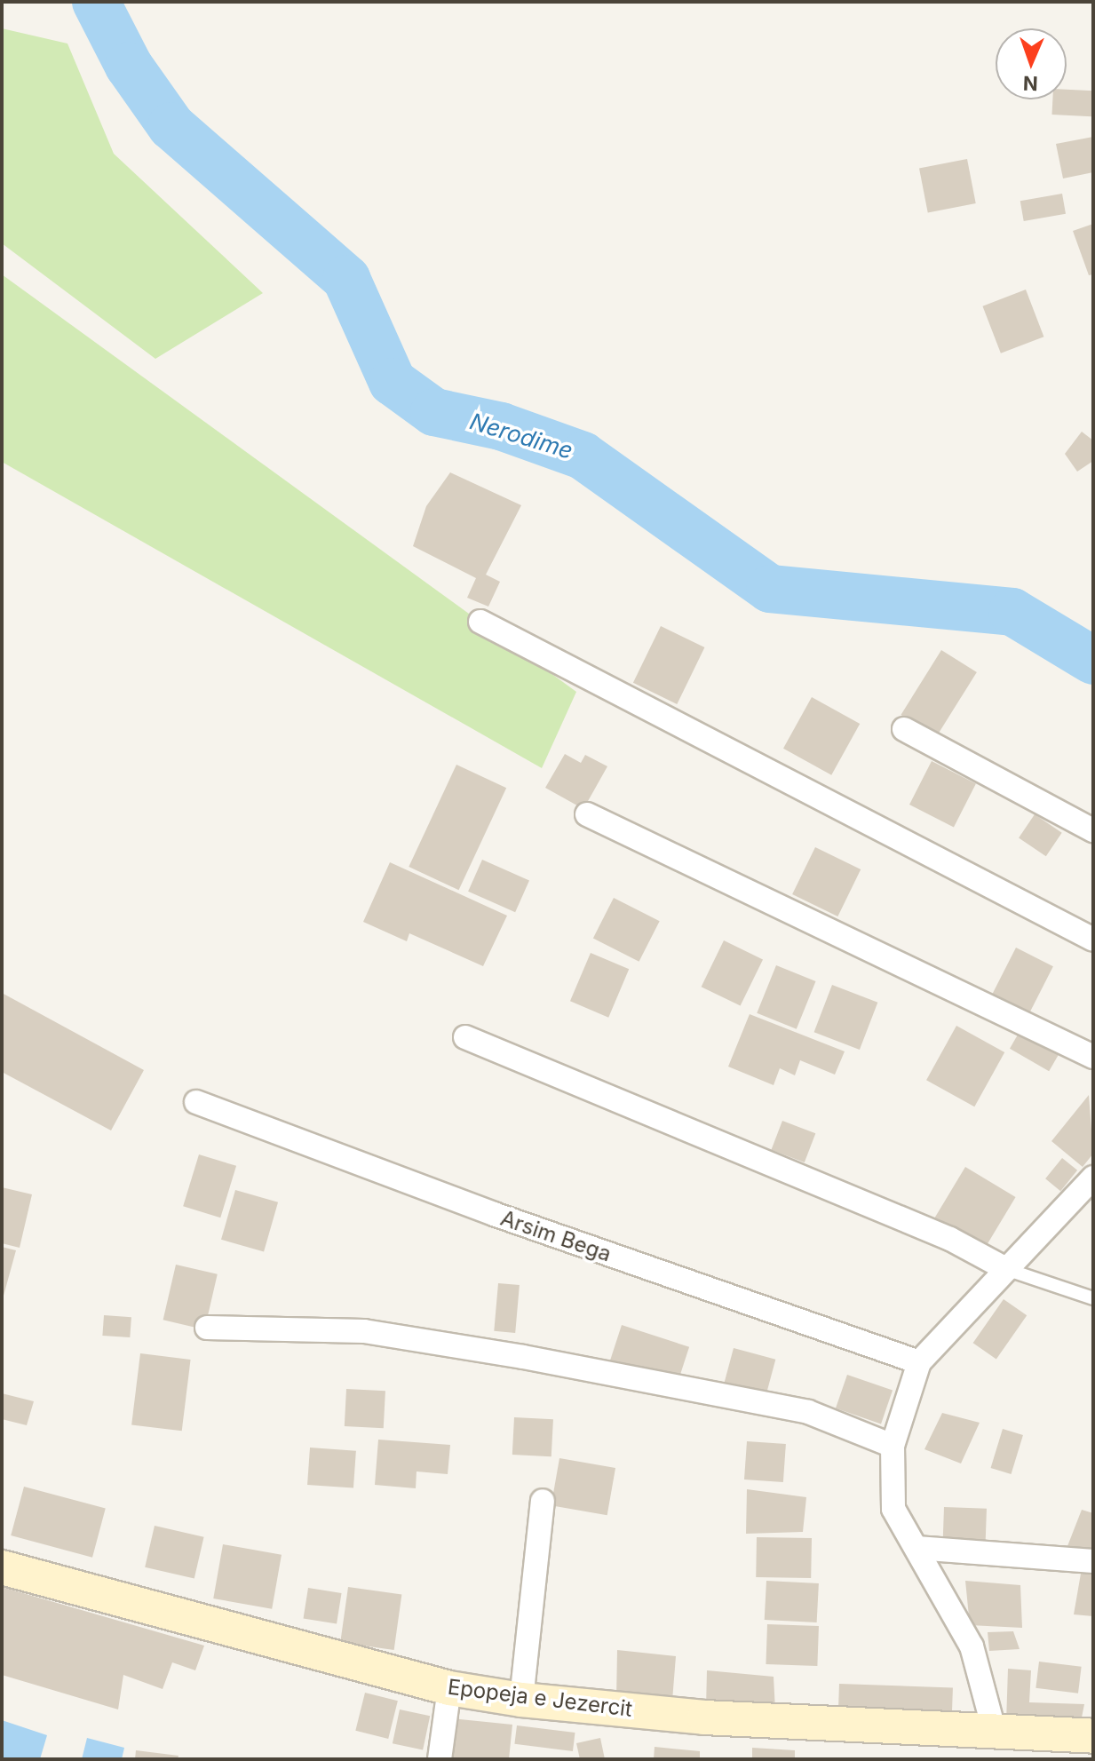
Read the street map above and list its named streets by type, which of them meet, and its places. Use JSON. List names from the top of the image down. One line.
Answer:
{"streets":{"main road":["Epopeja e Jezercit"],"street":["Arsim Bega"]},"water":["Nerodime"],"north":"bottom"}
